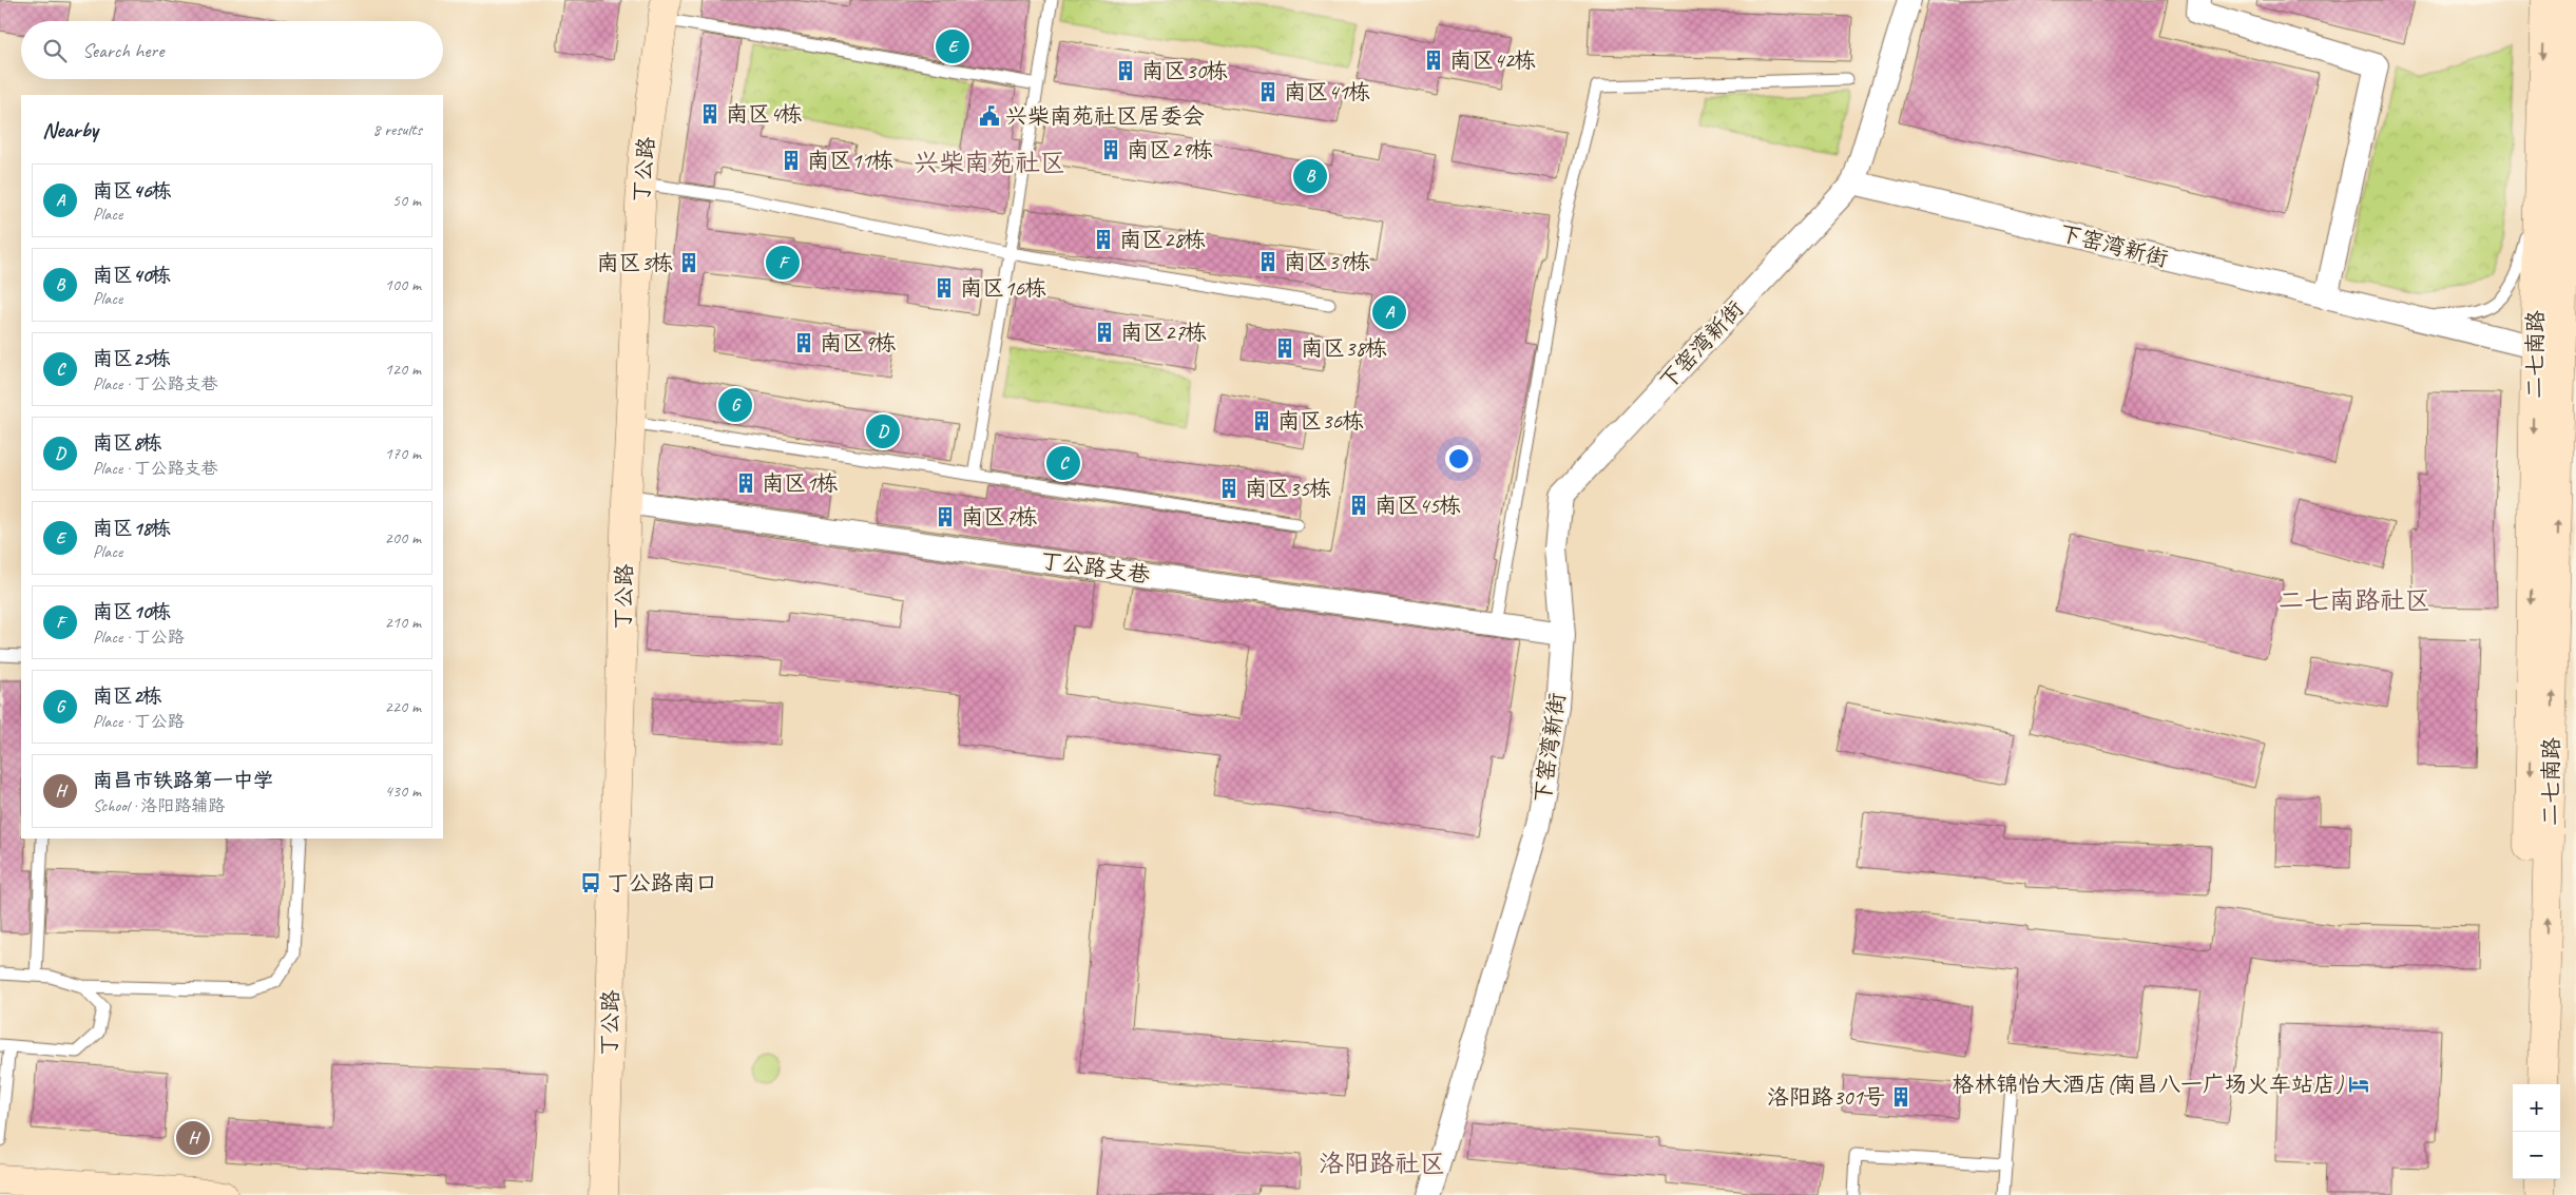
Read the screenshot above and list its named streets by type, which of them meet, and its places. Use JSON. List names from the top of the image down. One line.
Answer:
{"streets":{"main road":["丁公路","二七南路"],"street":["下窑湾新街","丁公路支巷"]},"crossings":[["丁公路","丁公路支巷"],["下窑湾新街","二七南路"],["下窑湾新街","丁公路支巷"]],"districts":["兴柴南苑社区","二七南路社区","洛阳路社区"],"places":{"building":["南区42栋","南区30栋","南区41栋","南区4栋","南区29栋","南区11栋","南区28栋","南区39栋","南区3栋","南区16栋","南区27栋","南区9栋","南区38栋","南区36栋","南区1栋","南区35栋","南区45栋","南区7栋","洛阳路301号"],"public building":["兴柴南苑社区居委会"],"bus stop":["丁公路南口"],"hotel":["格林锦怡大酒店(南昌八一广场火车站店)"]},"page":{"search":"Search here","pins":["E","B","F","A","G","D","C","H"],"heading":["Nearby","8 results"],"list":[{"mark":"A","name":"南区46栋","note":"Place","value":"50 m"},{"mark":"B","name":"南区40栋","note":"Place","value":"100 m"},{"mark":"C","name":"南区25栋","note":"Place · 丁公路支巷","value":"120 m"},{"mark":"D","name":"南区8栋","note":"Place · 丁公路支巷","value":"170 m"},{"mark":"E","name":"南区18栋","note":"Place","value":"200 m"},{"mark":"F","name":"南区10栋","note":"Place · 丁公路","value":"210 m"},{"mark":"G","name":"南区2栋","note":"Place · 丁公路","value":"220 m"},{"mark":"H","name":"南昌市铁路第一中学","note":"School · 洛阳路辅路","value":"430 m"}],"map_buttons":["+","−"]}}
